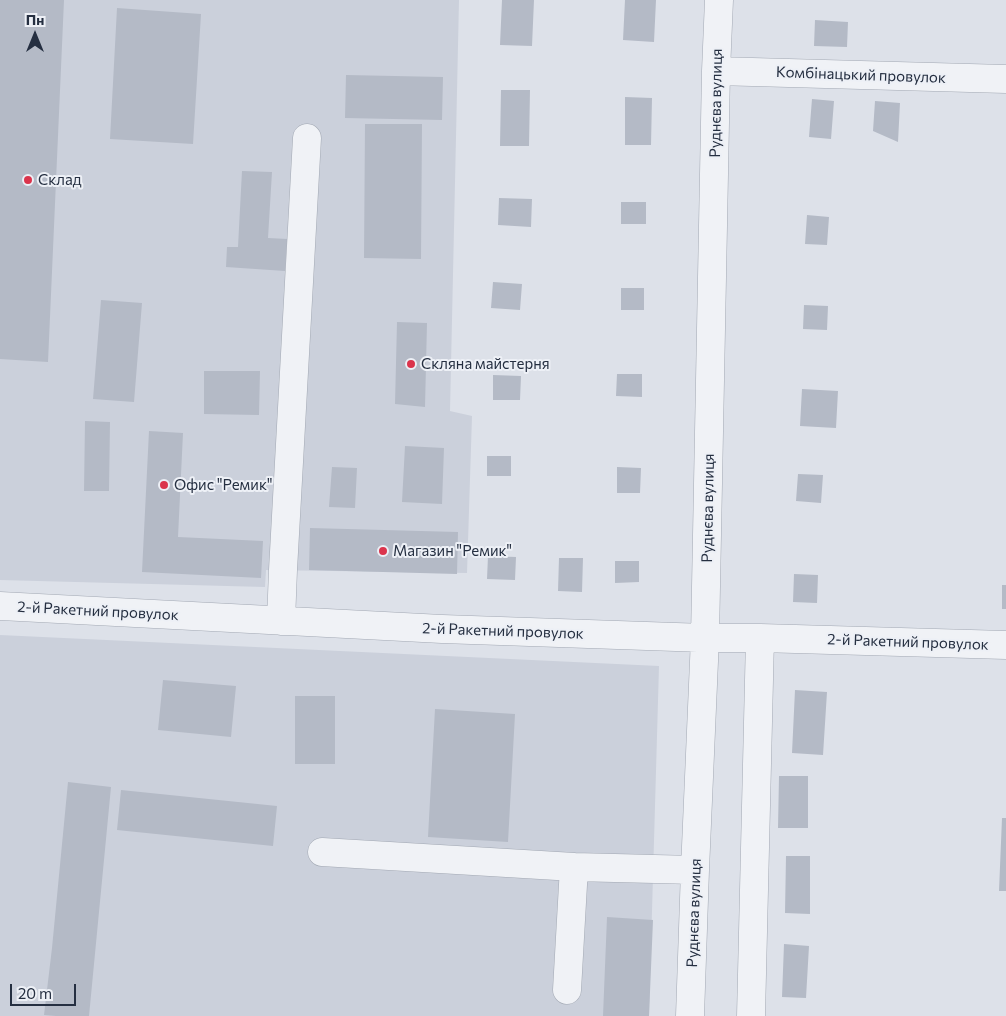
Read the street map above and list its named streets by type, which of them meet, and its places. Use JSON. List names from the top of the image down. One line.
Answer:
{"streets":{"street":["Комбінацький провулок","Руднєва вулиця","2-й Ракетний провулок"]},"crossings":[["Комбінацький провулок","Руднєва вулиця"],["Руднєва вулиця","2-й Ракетний провулок"]],"places":["Склад","Скляна майстерня","Офис \"Ремик\"","Магазин \"Ремик\""],"scale_bar":"20 m","north":"top"}
